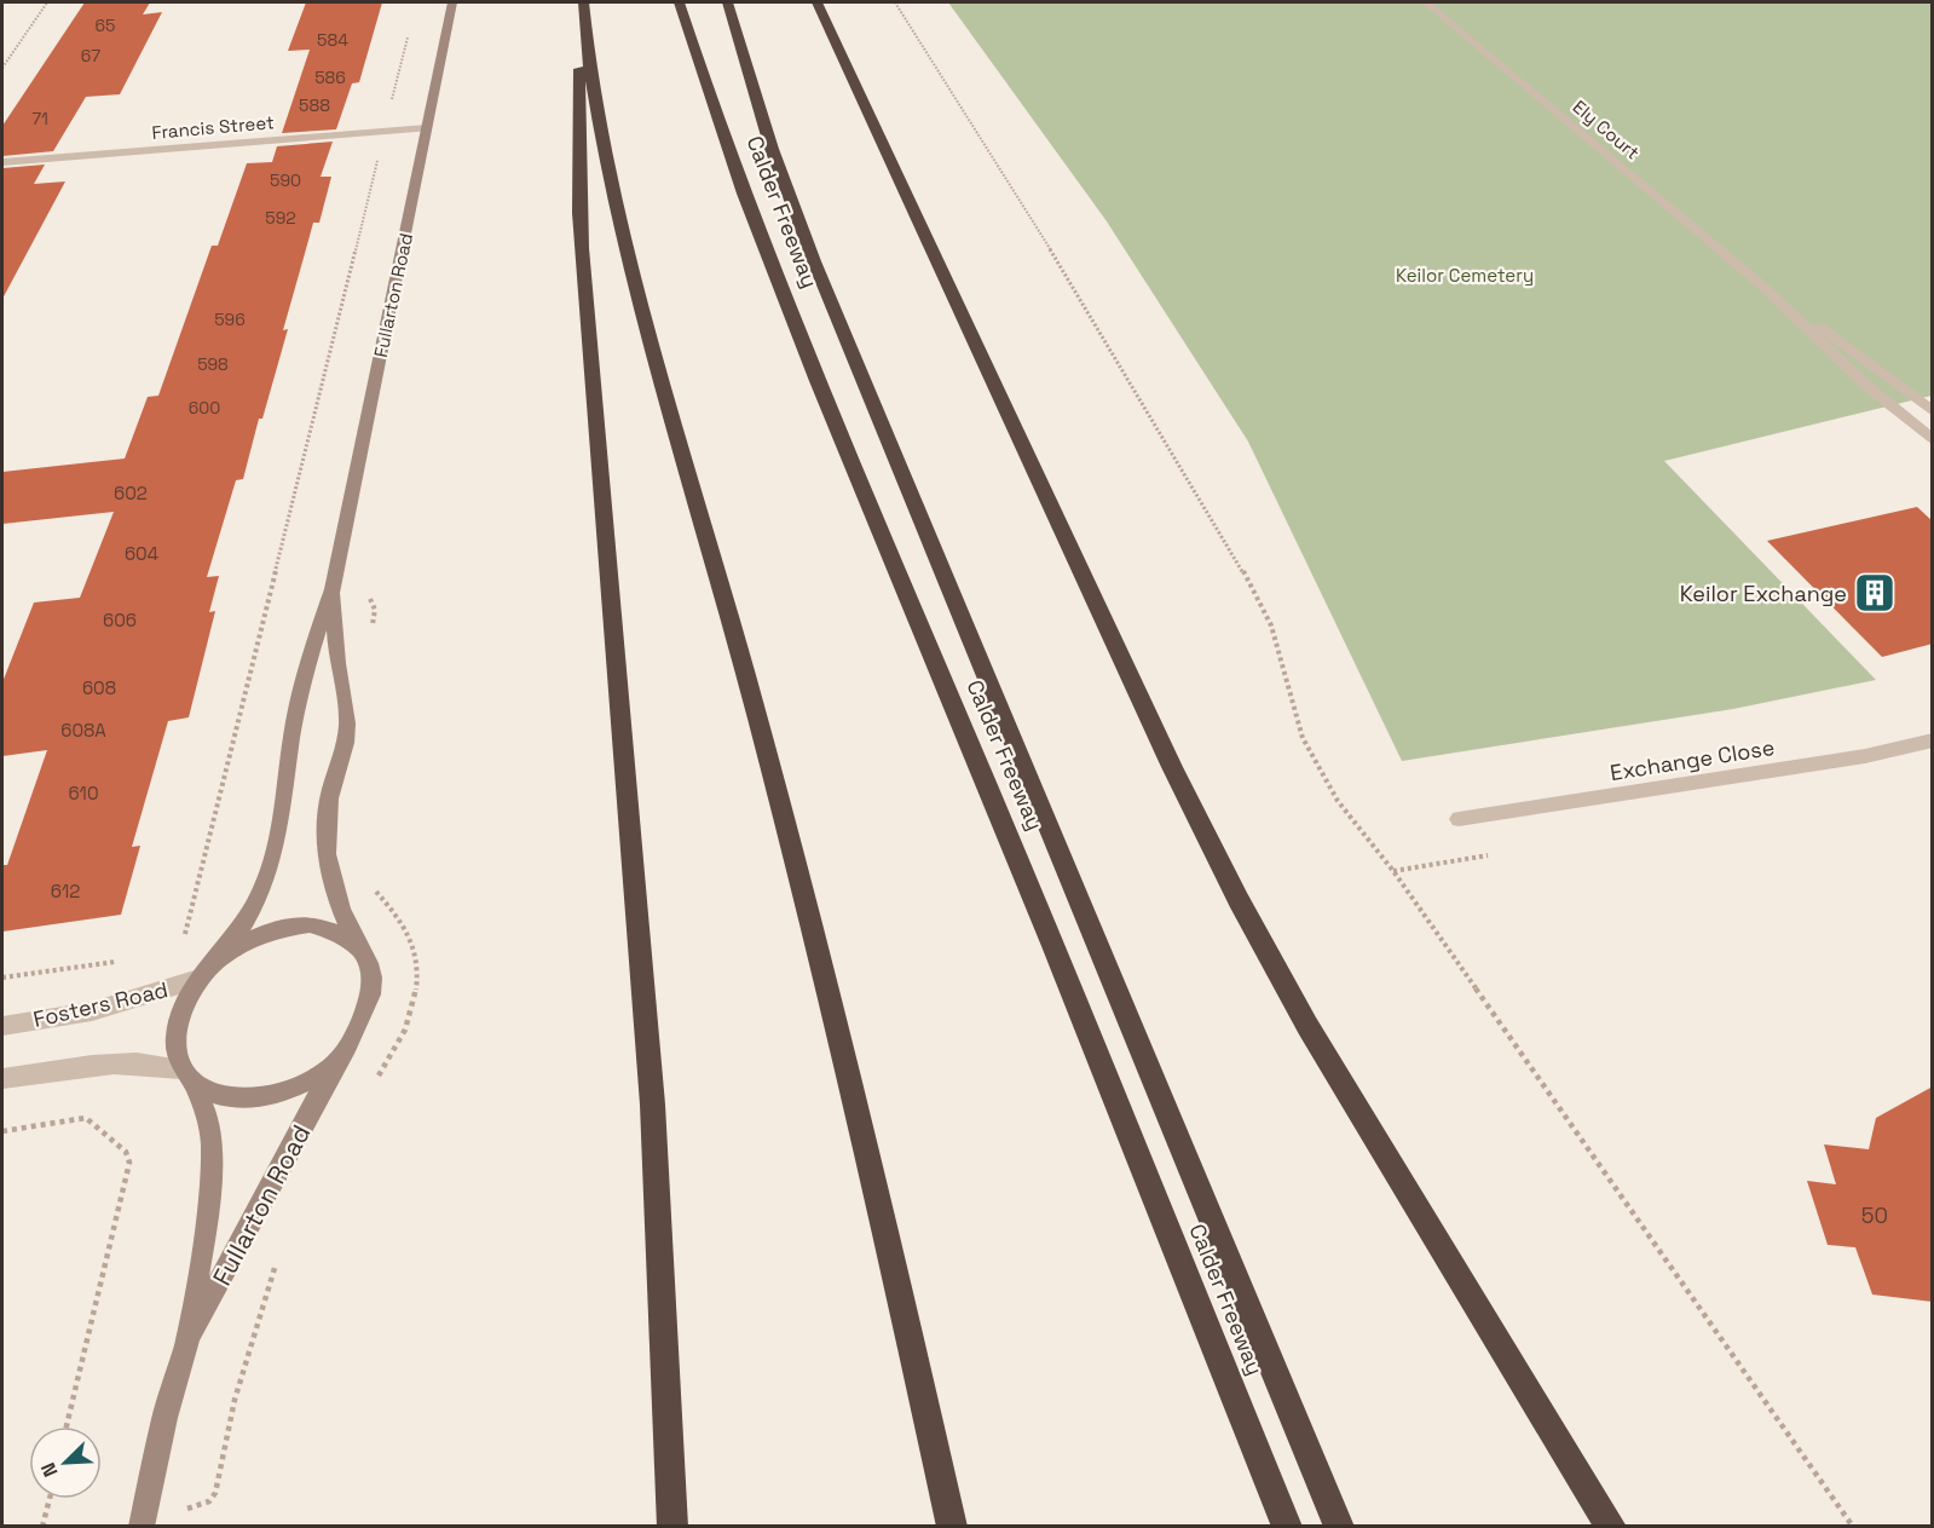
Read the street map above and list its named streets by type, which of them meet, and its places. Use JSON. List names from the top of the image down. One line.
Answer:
{"streets":{"highway":["Calder Freeway"],"main road":["Fullarton Road"],"street":["Francis Street","Ely Court","Exchange Close","Fosters Road"]},"crossings":[["Francis Street","Fullarton Road"],["Fullarton Road","Fosters Road"]],"parks":["Keilor Cemetery"],"places":{"building":["Keilor Exchange"]},"house_numbers":["65","584","67","586","588","71","590","592","596","598","600","602","604","606","608","608A","610","612","50"],"north":"bottom left"}
